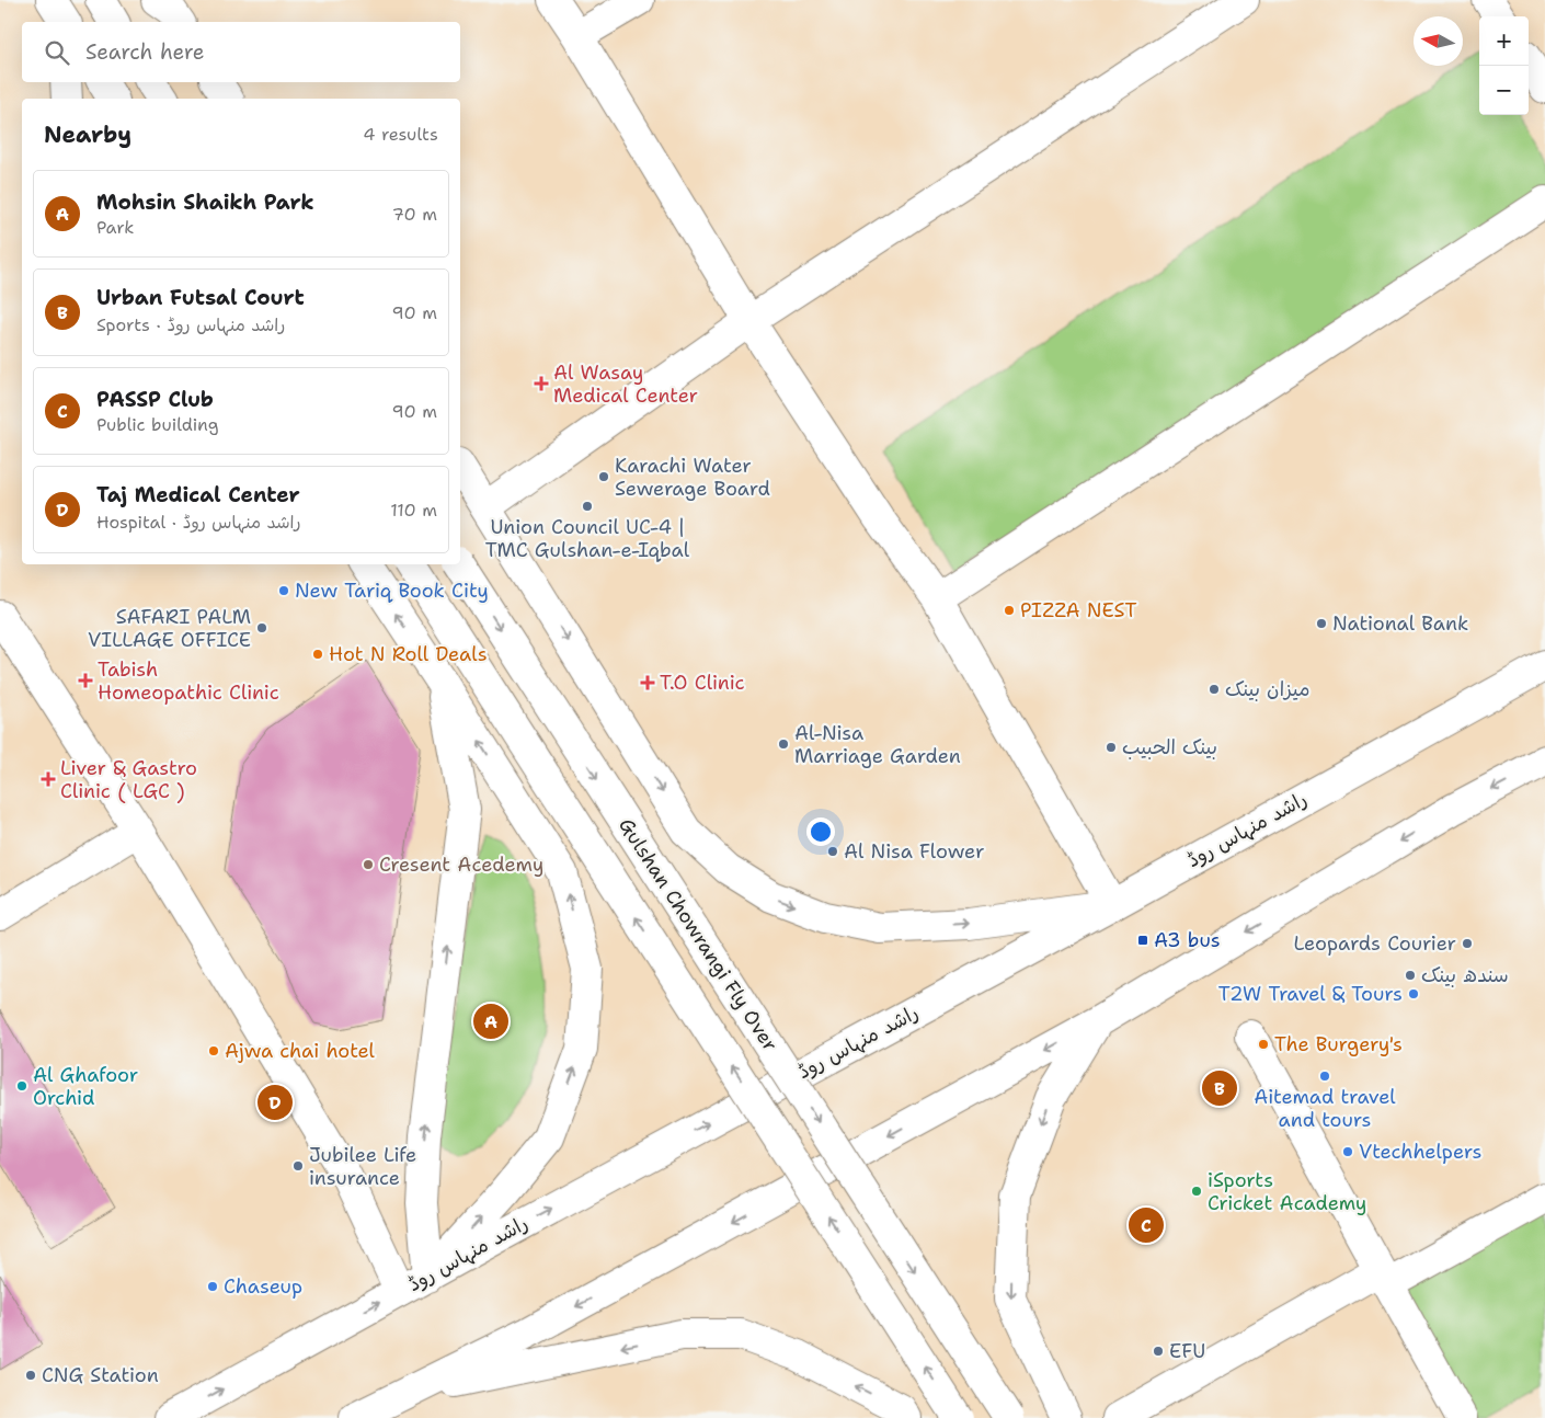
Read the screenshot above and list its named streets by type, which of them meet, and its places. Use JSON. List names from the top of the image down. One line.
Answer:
{"streets":{"main road":["راشد منہاس روڈ","Gulshan Chowrangi Fly Over"]},"places":{"health":["Al Wasay Medical Center","Tabish Homeopathic Clinic","T.O Clinic","Liver & Gastro Clinic ( LGC )"],"other":["Karachi Water Sewerage Board","Union Council UC-4 | TMC Gulshan-e-Iqbal","New Tariq Book City","PIZZA NEST","National Bank","SAFARI PALM VILLAGE OFFICE","Hot N Roll Deals","میزان بینک","Al-Nisa Marriage Garden","بينک الحبيب","Al Nisa Flower","Cresent Acedemy","Leopards Courier","سندھ بینک","T2W Travel & Tours","The Burgery's","Ajwa chai hotel","Aitemad travel and tours","Al Ghafoor Orchid","Vtechhelpers","Jubilee Life insurance","iSports Cricket Academy","Chaseup","EFU","CNG Station"],"transit":["A3 bus"]},"north":"left","page":{"map_buttons":["+","−"],"search":"Search here","heading":["Nearby","4 results"],"list":[{"mark":"A","name":"Mohsin Shaikh Park","note":"Park","value":"70 m"},{"mark":"B","name":"Urban Futsal Court","note":"Sports · راشد منہاس روڈ","value":"90 m"},{"mark":"C","name":"PASSP Club","note":"Public building","value":"90 m"},{"mark":"D","name":"Taj Medical Center","note":"Hospital · راشد منہاس روڈ","value":"110 m"}],"pins":["A","B","D","C"]}}
